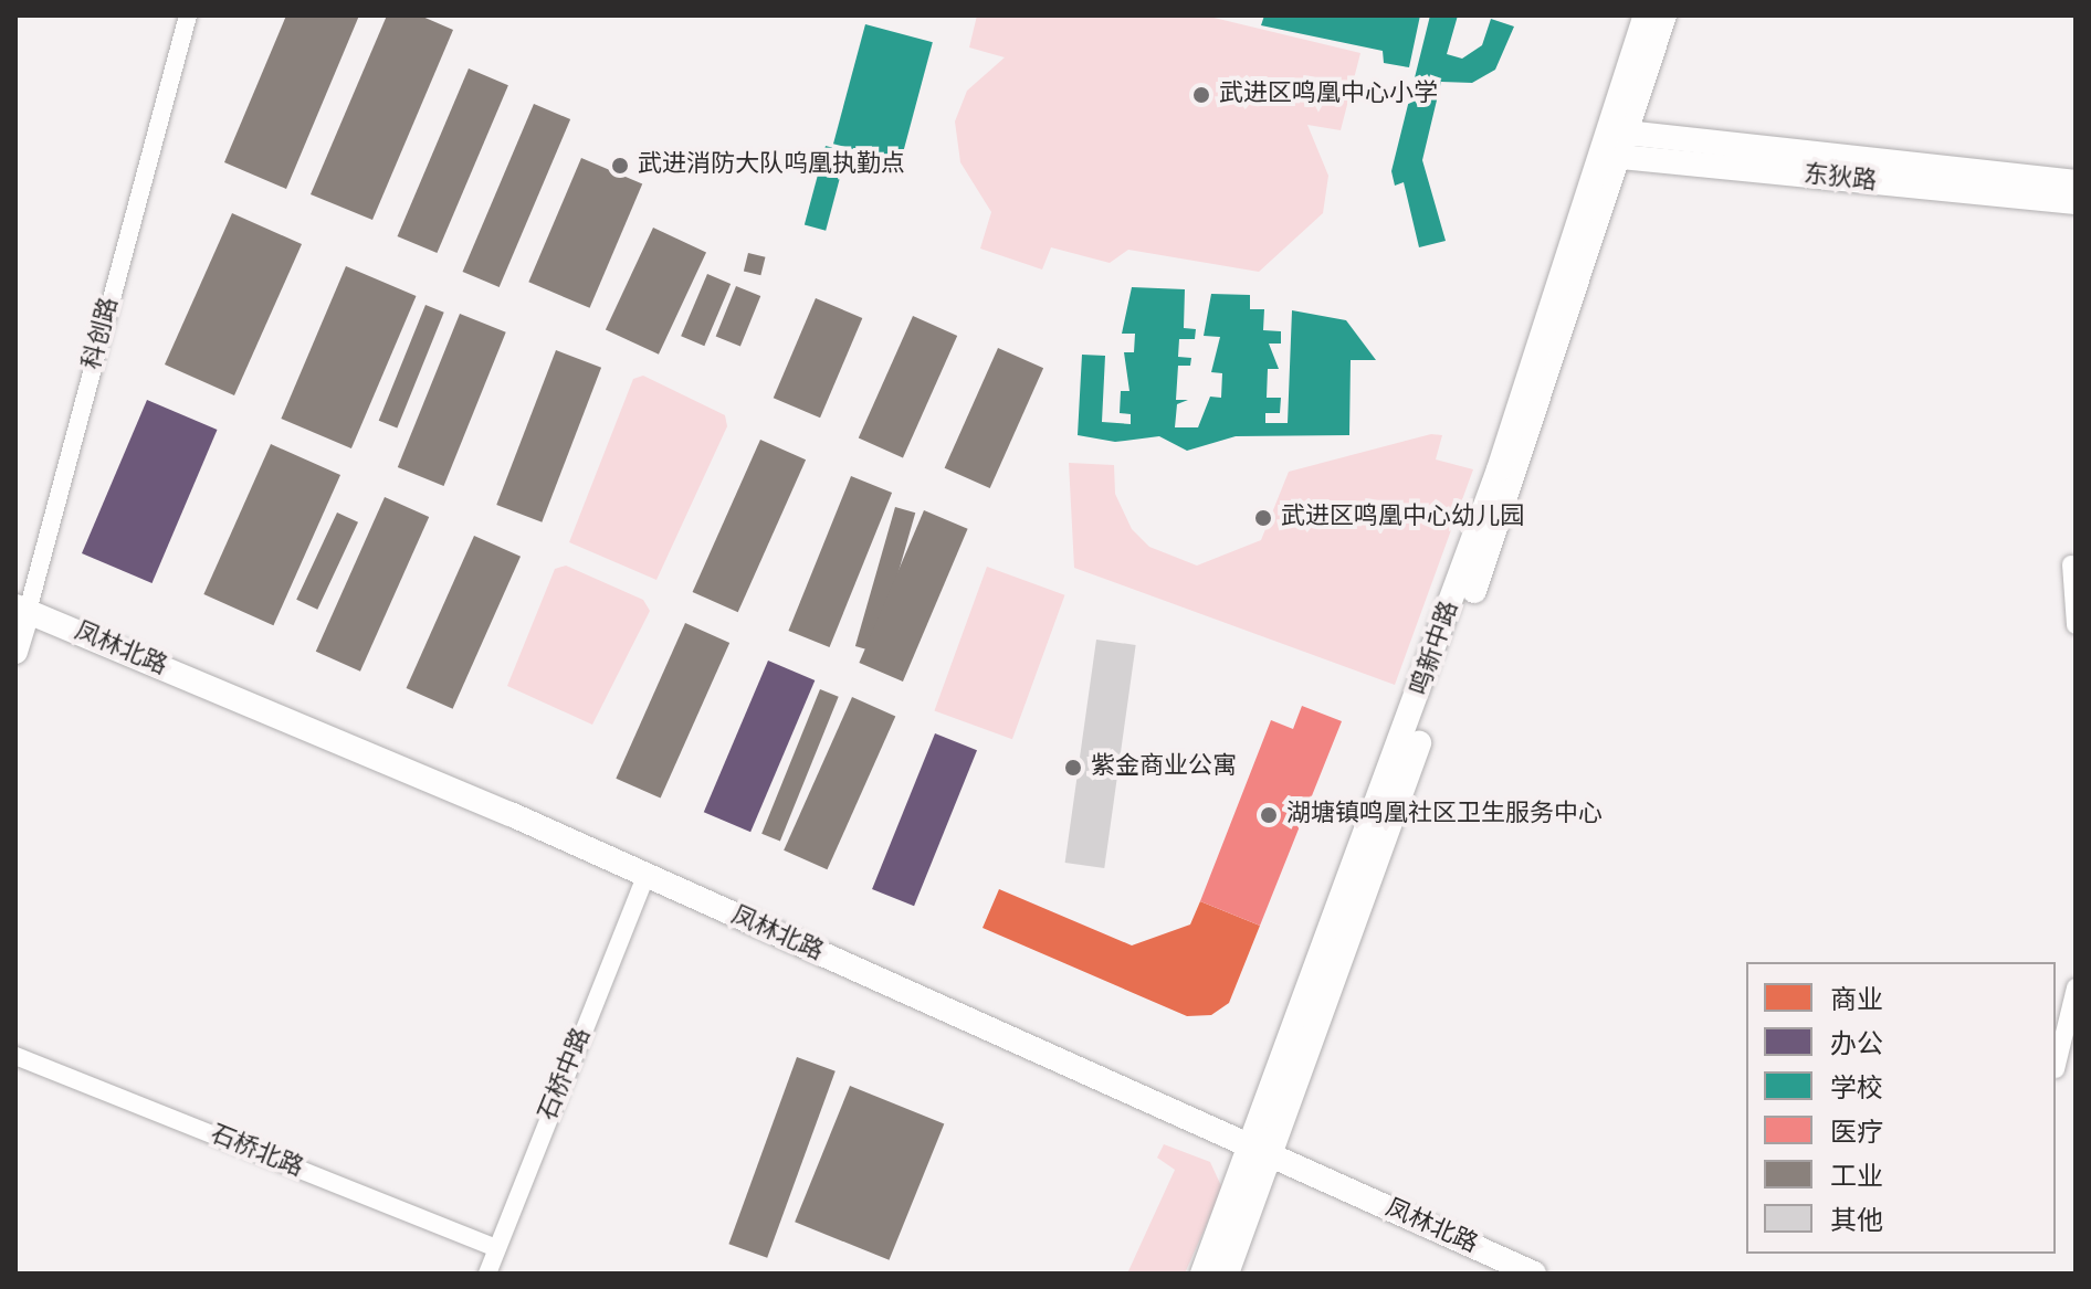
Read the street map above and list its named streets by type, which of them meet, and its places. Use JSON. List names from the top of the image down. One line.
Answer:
{"streets":{"street":["东狄路","科创路","鸣新中路","凤林北路","石桥中路","石桥北路"]},"crossings":[["东狄路","鸣新中路"],["科创路","凤林北路"],["鸣新中路","凤林北路"],["凤林北路","石桥中路"],["石桥中路","石桥北路"]],"places":["武进区鸣凰中心小学","武进消防大队呜凰执勤点","武进区鸣凰中心幼儿园","紫金商业公寓","湖塘镇鸣凰社区卫生服务中心"],"legend":["商业","办公","学校","医疗","工业","其他"]}
